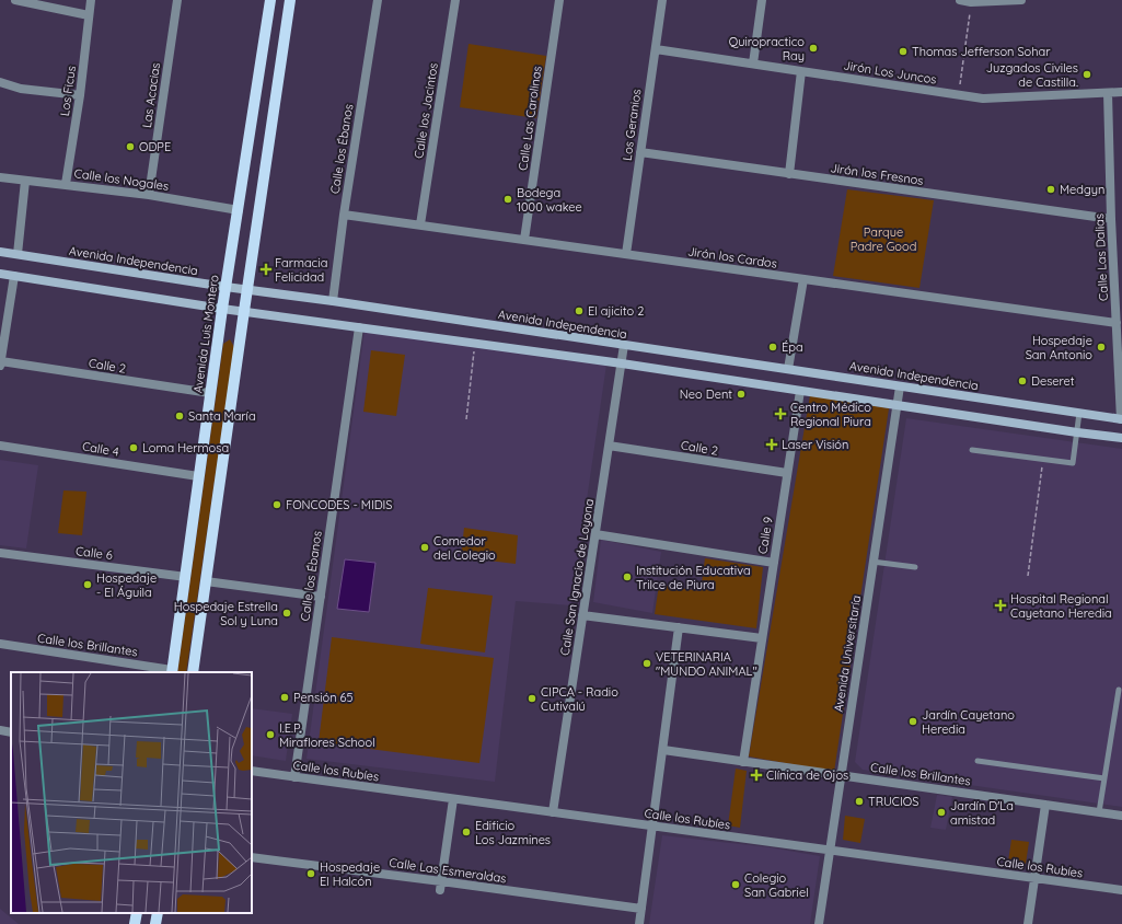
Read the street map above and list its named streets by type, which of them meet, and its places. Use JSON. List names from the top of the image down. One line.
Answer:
{"streets":{"main road":["Avenida Independencia","Avenida Luis Montero"],"street":["Jirón Los Juncos","Los Ficus","Las Acacias","Calle los Jacintos","Calle Las Carolinas","Los Geranios","Calle los Ébanos","Jirón los Fresnos","Calle los Nogales","Jirón los Cardos","Calle Las Dalias","Calle 2","Calle 4","Calle 9","Calle 6","Calle San Ignacio de Loyona","Calle los Brillantes","Avenida Universitaría","Calle los Rubíes","Calle Las Esmeraldas"]},"crossings":[["Jirón Los Juncos","Los Geranios"],["Jirón Los Juncos","Calle Las Dalias"],["Los Ficus","Calle los Nogales"],["Las Acacias","Calle los Nogales"],["Calle los Jacintos","Jirón los Cardos"],["Calle Las Carolinas","Jirón los Cardos"],["Los Geranios","Jirón los Fresnos"],["Los Geranios","Jirón los Cardos"],["Calle los Ébanos","Jirón los Cardos"],["Calle los Ébanos","Avenida Independencia"],["Calle los Ébanos","Calle los Rubíes"],["Jirón los Fresnos","Calle Las Dalias"],["Calle los Nogales","Avenida Luis Montero"],["Jirón los Cardos","Calle Las Dalias"],["Calle Las Dalias","Avenida Independencia"],["Avenida Independencia","Avenida Luis Montero"],["Avenida Independencia","Calle San Ignacio de Loyona"],["Avenida Independencia","Avenida Universitaría"],["Avenida Luis Montero","Calle 2"],["Avenida Luis Montero","Calle 4"],["Avenida Luis Montero","Calle 6"],["Avenida Luis Montero","Calle los Brillantes"],["Calle 2","Calle 9"],["Calle 2","Calle San Ignacio de Loyona"],["Calle 9","Calle los Brillantes"],["Calle San Ignacio de Loyona","Calle los Rubíes"],["Calle los Brillantes","Avenida Universitaría"],["Avenida Universitaría","Calle los Rubíes"]],"parks":["Parque Padre Good"],"places":{"other":["Quiropractico Ray","Thomas Jefferson Sohar","Juzgados Civiles de Castilla.","ODPE","Medgyn","Bodega 1000 wakee","El ajicito 2","Épa","Hospedaje San Antonio","Deseret","Neo Dent","Santa María","Loma Hermosa","FONCODES - MIDIS","Comedor del Colegio","Institución Educativa Trilce de Piura","Hospedaje - El Águila","Hospedaje Estrella Sol y Luna","VETERINARIA \"MUNDO ANIMAL\"","Pensión 65","CIPCA - Radio Cutivalú","Jardín Cayetano Heredia","I.E.P. Miraflores School","TRUCIOS","Jardín D'La amistad","Edificio Los Jazmines","Hospedaje El Halcón","Colegio San Gabriel"],"health":["Farmacia Felicidad","Centro Médico Regional Piura","Laser Visión","Hospital Regional Cayetano Heredia","Clínica de Ojos"]}}
